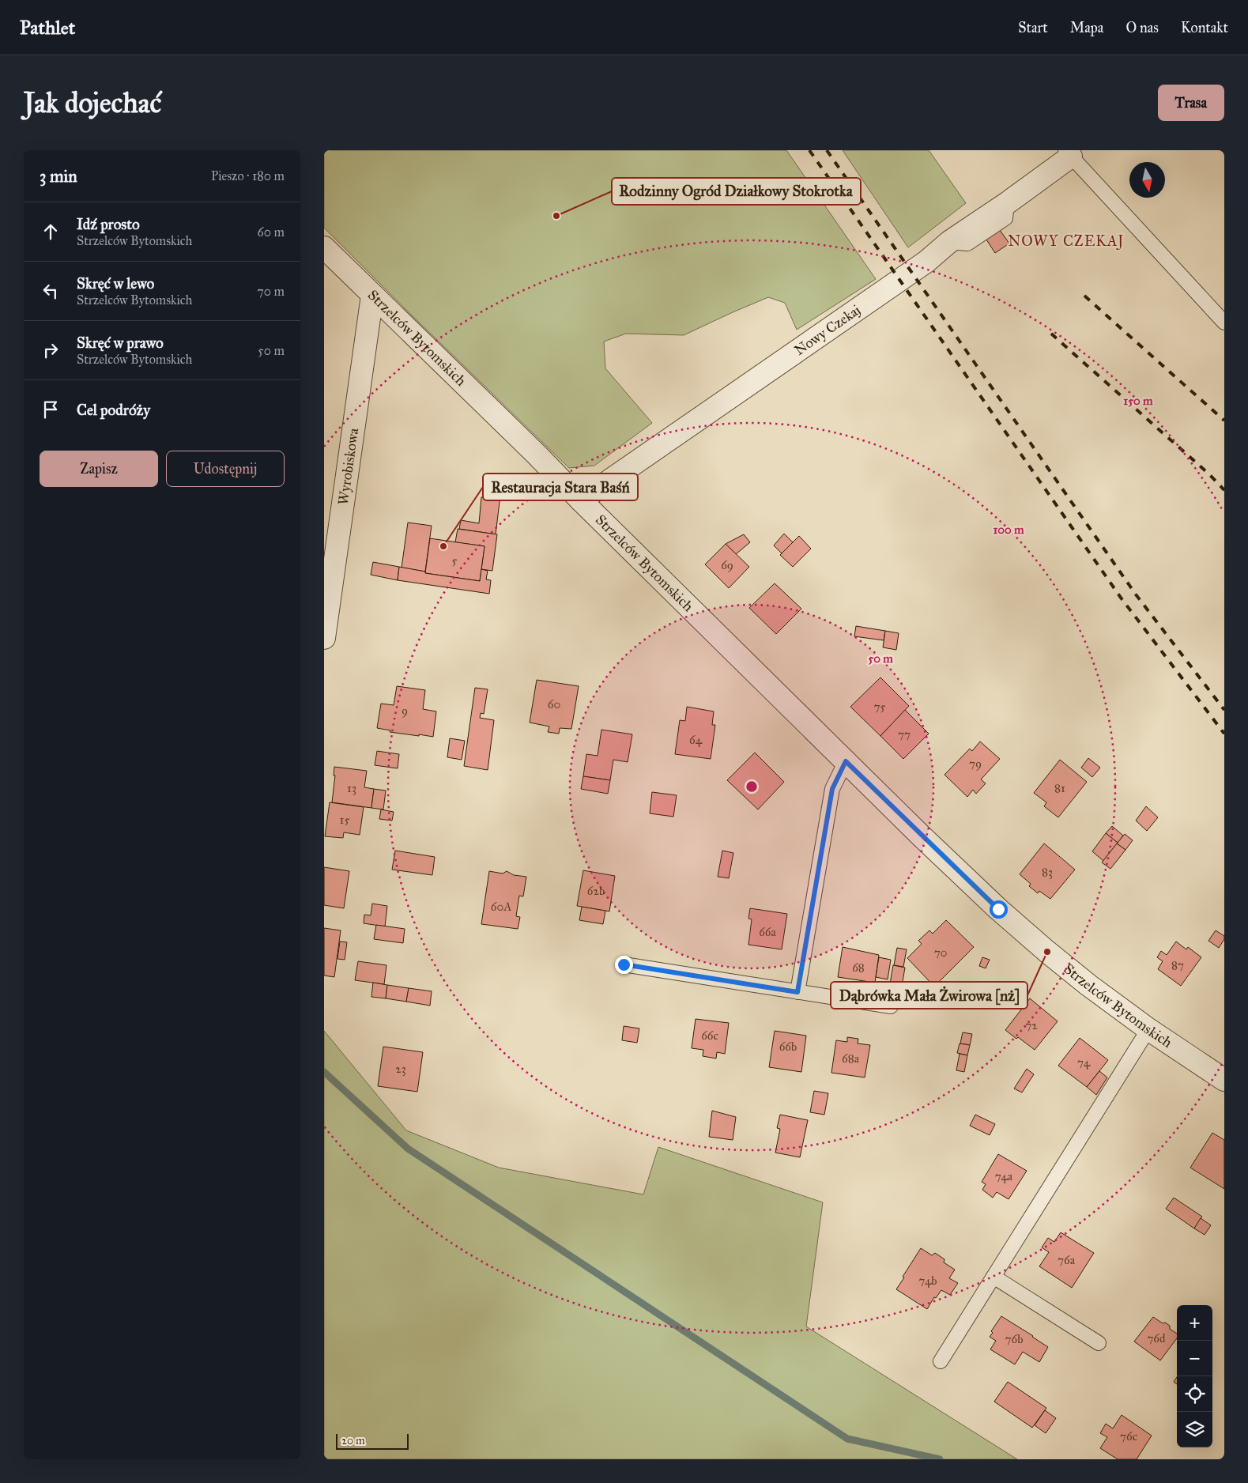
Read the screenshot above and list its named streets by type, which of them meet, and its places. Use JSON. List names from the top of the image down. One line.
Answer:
{"streets":{"street":["Nowy Czekaj","Strzelców Bytomskich","Wyrobiskowa"]},"crossings":[["Nowy Czekaj","Strzelców Bytomskich"],["Strzelców Bytomskich","Wyrobiskowa"]],"districts":["NOWY CZEKAJ"],"places":["Rodzinny Ogród Działkowy Stokrotka","Restauracja Stara Baśń","Dąbrówka Mała Żwirowa [nż]"],"house_numbers":["5","69","60","75","9","77","64","79","13","81","15","83","62b","60A","66a","70","87","68","72","66c","66b","68a","74","23","74a","76a","74b","76d","76b","76c"],"scale_bar":"20 m","north":"bottom","page":{"header":"Pathlet","nav":["Start","Mapa","O nas","Kontakt"],"buttons":["Trasa",["Zapisz","Udostępnij"]],"title":"Jak dojechać","heading":["3 min","Pieszo · 180 m"],"list":[["Idź prosto","Strzelców Bytomskich","60 m"],["Skręć w lewo","Strzelców Bytomskich","70 m"],["Skręć w prawo","Strzelców Bytomskich","50 m"],"Cel podróży"],"map_buttons":["+","−"],"scale":"20 m"},"rings":["150 m","100 m","50 m"]}
